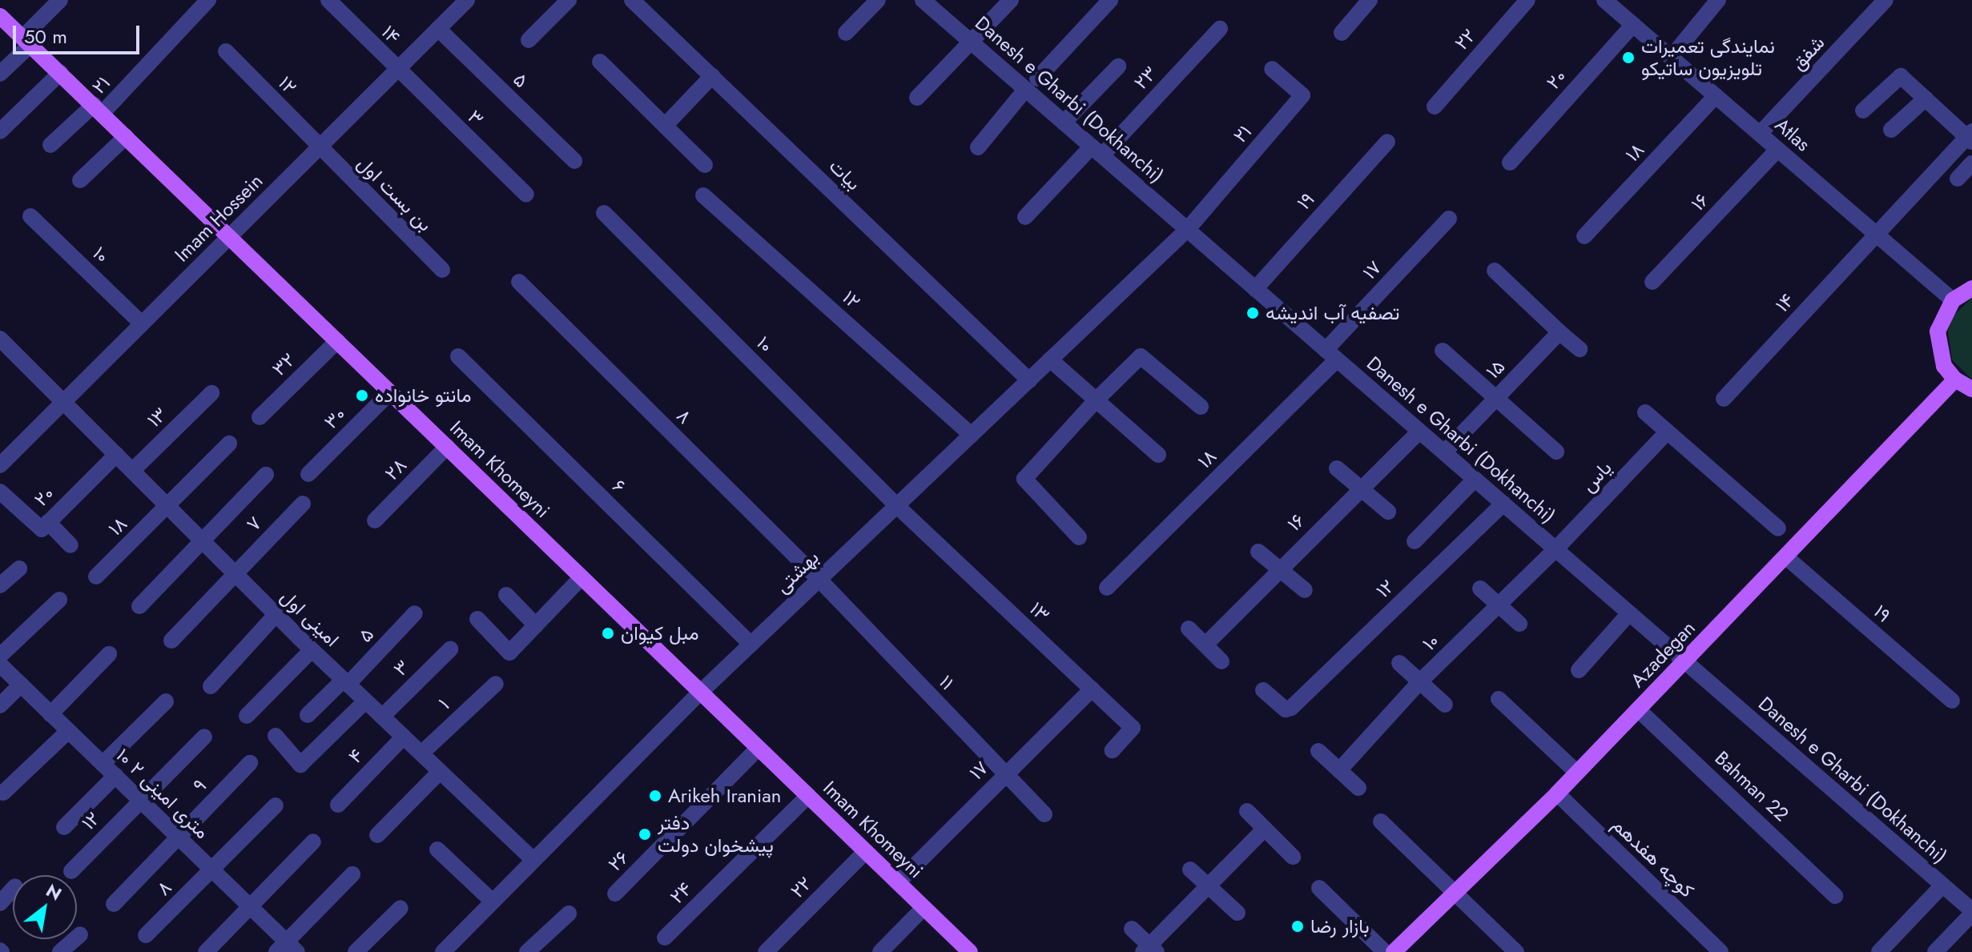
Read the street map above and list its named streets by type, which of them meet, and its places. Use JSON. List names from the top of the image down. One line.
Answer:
{"streets":{"main road":["Imam Khomeyni","Azadegan"],"street":["۱۴","۲۲","شفق","۲۳","۲۰","۵","۲۱","۱۲","Danesh e Gharbi (Dokhanchi)","۳","Atlas","۱۸","بیات","بن بست اول","۱۹","۱۶","Imam Hossein","۱۰","۱۷","۳۲","۱۵","۸","۱۳","۳۰","۲۸","یاس","۶","۷","بهشتی","امینی اول","۱۱","۱","۴","۹","Bahman 22","۱۰ متری امینی ۲","کوچه هفدهم","۲۶","۲۴"]},"crossings":[["۱۴","۳"],["۱۴","Atlas"],["۱۴","Imam Hossein"],["۲۲","Imam Khomeyni"],["شفق","Atlas"],["۲۳","Danesh e Gharbi (Dokhanchi)"],["۲۰","Atlas"],["۲۰","امینی اول"],["۵","Imam Hossein"],["۵","امینی اول"],["۲۱","Danesh e Gharbi (Dokhanchi)"],["۲۱","Imam Khomeyni"],["۲۱","بهشتی"],["۱۲","Danesh e Gharbi (Dokhanchi)"],["۱۲","بن بست اول"],["۱۲","Imam Hossein"],["۱۲","بهشتی"],["۱۲","۱۰ متری امینی ۲"],["Danesh e Gharbi (Dokhanchi)","۱۸"],["Danesh e Gharbi (Dokhanchi)","۱۹"],["Danesh e Gharbi (Dokhanchi)","۱۶"],["Danesh e Gharbi (Dokhanchi)","۱۰"],["Danesh e Gharbi (Dokhanchi)","۱۷"],["Danesh e Gharbi (Dokhanchi)","۱۵"],["Danesh e Gharbi (Dokhanchi)","یاس"],["Danesh e Gharbi (Dokhanchi)","بهشتی"],["Danesh e Gharbi (Dokhanchi)","Azadegan"],["۳","Imam Hossein"],["۳","امینی اول"],["Atlas","۱۸"],["Atlas","۱۶"],["۱۸","۱۷"],["۱۸","امینی اول"],["بیات","بهشتی"],["بن بست اول","Imam Hossein"],["۱۹","Azadegan"],["Imam Hossein","۱۰"],["Imam Hossein","Imam Khomeyni"],["Imam Hossein","امینی اول"],["۱۰","۱۳"],["۱۰","یاس"],["۱۰","بهشتی"],["۱۷","۱۳"],["۱۷","Imam Khomeyni"],["۱۷","۱۱"],["۳۲","Imam Khomeyni"],["۸","بهشتی"],["۸","۱۱"],["۸","۱۰ متری امینی ۲"],["۱۳","بهشتی"],["۱۳","امینی اول"],["۳۰","Imam Khomeyni"],["۲۸","Imam Khomeyni"],["Imam Khomeyni","بهشتی"],["Imam Khomeyni","۲۶"],["Imam Khomeyni","۲۴"],["۶","بهشتی"],["۷","امینی اول"],["بهشتی","امینی اول"],["بهشتی","۱۱"],["امینی اول","۱"],["امینی اول","۴"],["Azadegan","Bahman 22"],["Azadegan","کوچه هفدهم"],["۹","۱۰ متری امینی ۲"]],"places":["نمایندگی تعمیرات تلویزیون ساتیکو","تصفیه آب اندیشه","مانتو خانواده","مبل کیوان","Arikeh Iranian","دفتر پیشخوان دولت","بازار رضا"],"scale_bar":"50 m","north":"top right"}
